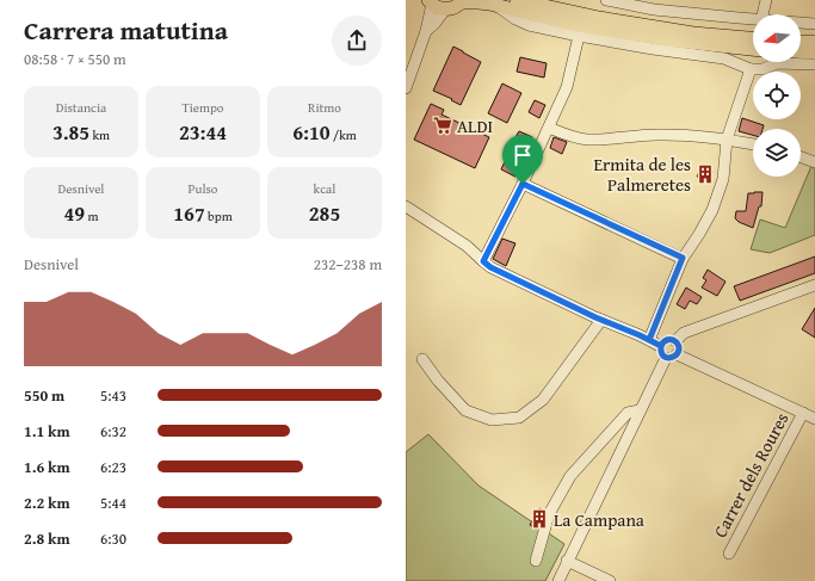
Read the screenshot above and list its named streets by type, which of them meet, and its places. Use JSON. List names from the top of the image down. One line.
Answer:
{"streets":{"street":["Carrer dels Roures"]},"places":{"supermarket":["ALDI"],"building":["Ermita de les Palmeretes","La Campana"]},"north":"left","page":{"heading":["Carrera matutina","08:58 · 7 × 550 m"],"stats":[["Distancia","3.85 km"],["Tiempo","23:44"],["Ritmo","6:10 /km"],["Desnivel","49 m"],["Pulso","167 bpm"],["kcal","285"]],"chart":["Desnivel","232–238 m"],"list":[{"name":"550 m","note":"5:43"},{"name":"1.1 km","note":"6:32"},{"name":"1.6 km","note":"6:23"},{"name":"2.2 km","note":"5:44"},{"name":"2.8 km","note":"6:30"}]}}
